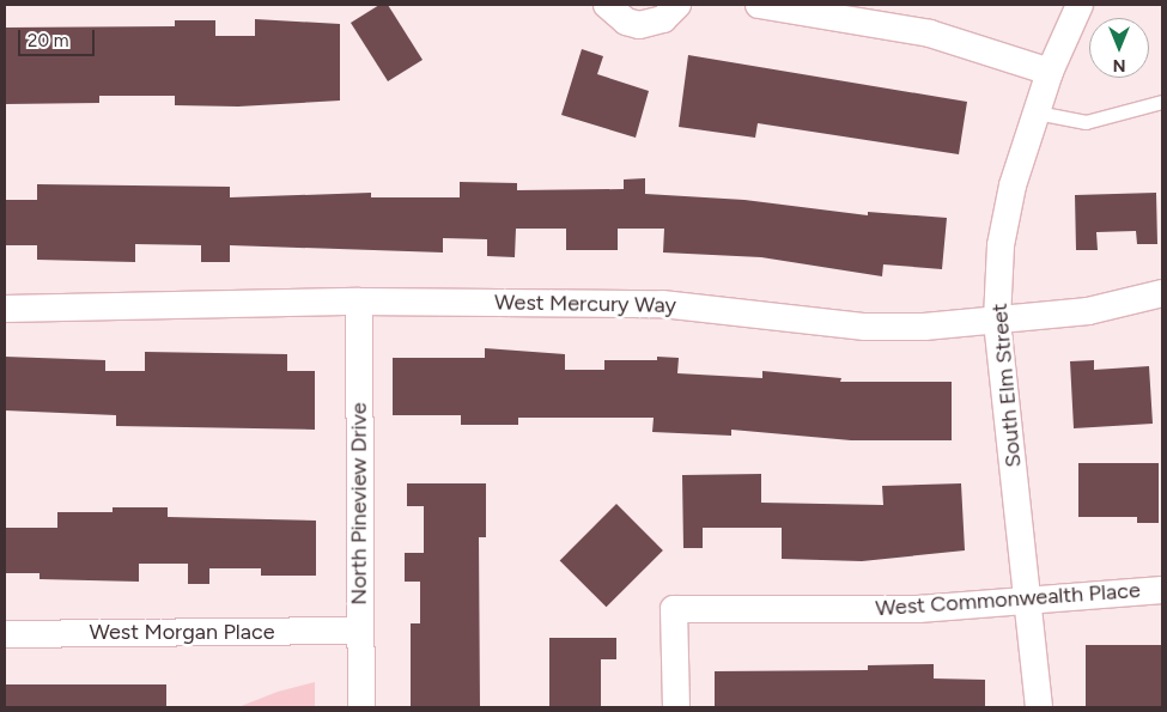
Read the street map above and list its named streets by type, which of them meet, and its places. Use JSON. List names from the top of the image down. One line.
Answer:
{"streets":{"street":["West Mercury Way","South Elm Street","North Pineview Drive","West Commonwealth Place","West Morgan Place"]},"crossings":[["West Mercury Way","South Elm Street"],["West Mercury Way","North Pineview Drive"],["South Elm Street","West Commonwealth Place"],["North Pineview Drive","West Morgan Place"]],"scale_bar":"20 m","north":"bottom"}
